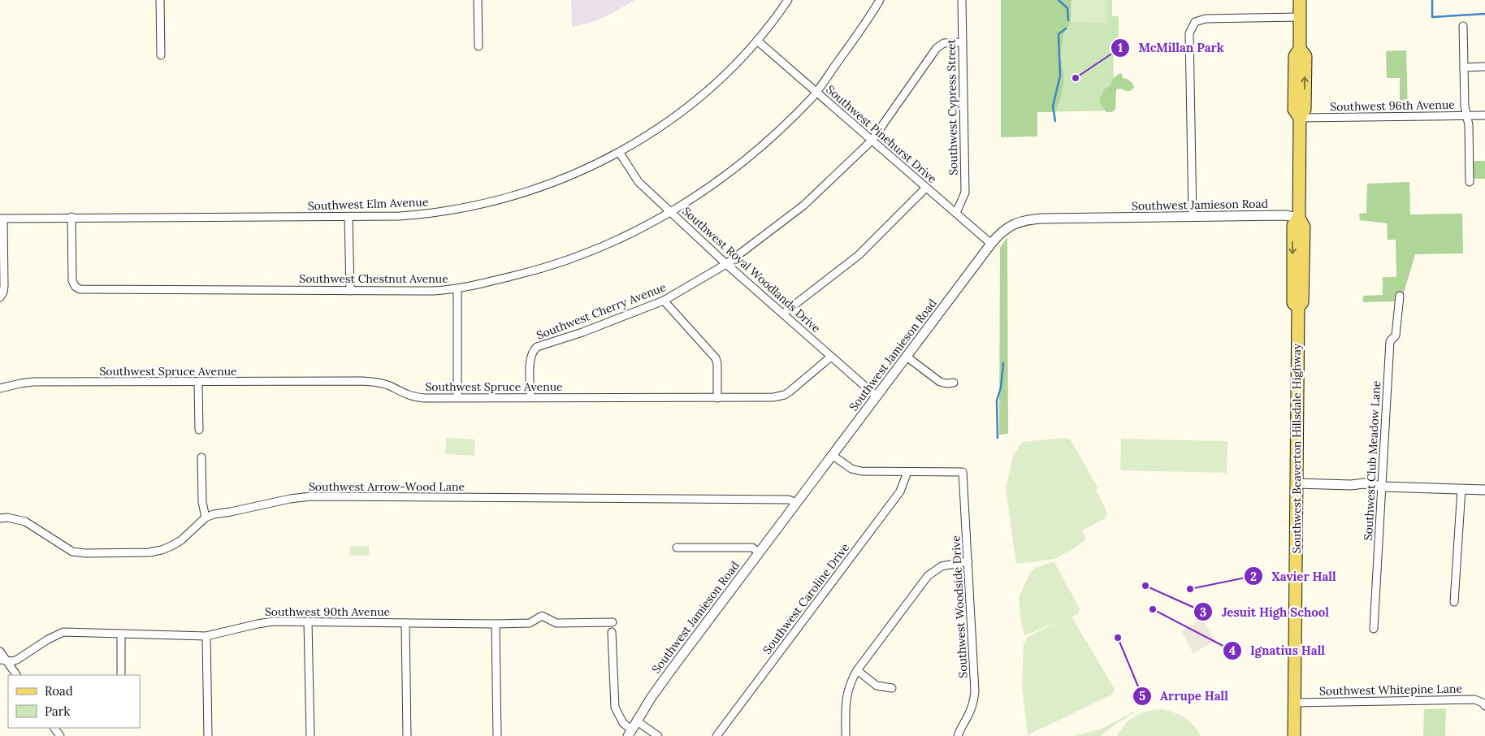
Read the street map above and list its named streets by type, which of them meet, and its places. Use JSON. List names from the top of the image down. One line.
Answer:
{"streets":{"main road":["Southwest Beaverton Hillsdale Highway"],"street":["Southwest 96th Avenue","Southwest Cypress Street","Southwest Pinehurst Drive","Southwest Elm Avenue","Southwest Jamieson Road","Southwest Royal Woodlands Drive","Southwest Chestnut Avenue","Southwest Cherry Avenue","Southwest Spruce Avenue","Southwest Club Meadow Lane","Southwest Arrow-Wood Lane","Southwest Caroline Drive","Southwest Woodside Drive","Southwest 90th Avenue","Southwest Whitepine Lane"]},"crossings":[["Southwest 96th Avenue","Southwest Beaverton Hillsdale Highway"],["Southwest Cypress Street","Southwest Pinehurst Drive"],["Southwest Cypress Street","Southwest Cherry Avenue"],["Southwest Pinehurst Drive","Southwest Elm Avenue"],["Southwest Pinehurst Drive","Southwest Jamieson Road"],["Southwest Pinehurst Drive","Southwest Chestnut Avenue"],["Southwest Pinehurst Drive","Southwest Cherry Avenue"],["Southwest Elm Avenue","Southwest Royal Woodlands Drive"],["Southwest Elm Avenue","Southwest Chestnut Avenue"],["Southwest Jamieson Road","Southwest Royal Woodlands Drive"],["Southwest Jamieson Road","Southwest Beaverton Hillsdale Highway"],["Southwest Jamieson Road","Southwest Arrow-Wood Lane"],["Southwest Royal Woodlands Drive","Southwest Chestnut Avenue"],["Southwest Royal Woodlands Drive","Southwest Cherry Avenue"],["Southwest Royal Woodlands Drive","Southwest Spruce Avenue"],["Southwest Cherry Avenue","Southwest Spruce Avenue"],["Southwest Beaverton Hillsdale Highway","Southwest Whitepine Lane"],["Southwest Caroline Drive","Southwest Woodside Drive"]],"places":["McMillan Park","Jesuit High School","Xavier Hall","Ignatius Hall","Arrupe Hall"],"legend":["Road","Park"]}
